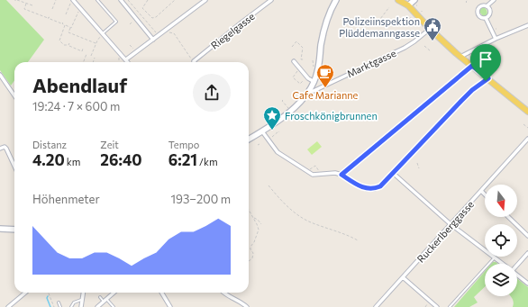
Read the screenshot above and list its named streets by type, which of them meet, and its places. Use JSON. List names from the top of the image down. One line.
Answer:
{"streets":{"street":["Riegelgasse","Marktgasse","Ruckerlberggasse"]},"places":{"public building":["Polizeiinspektion Plüddemanngasse"],"cafe":["Cafe Marianne"],"place":["Froschkönigbrunnen"]},"north":"bottom","page":{"heading":["Abendlauf","19:24 · 7 × 600 m"],"stats":[["Distanz","4.20 km"],["Zeit","26:40"],["Tempo","6:21 /km"]],"chart":["Höhenmeter","193–200 m"]}}
